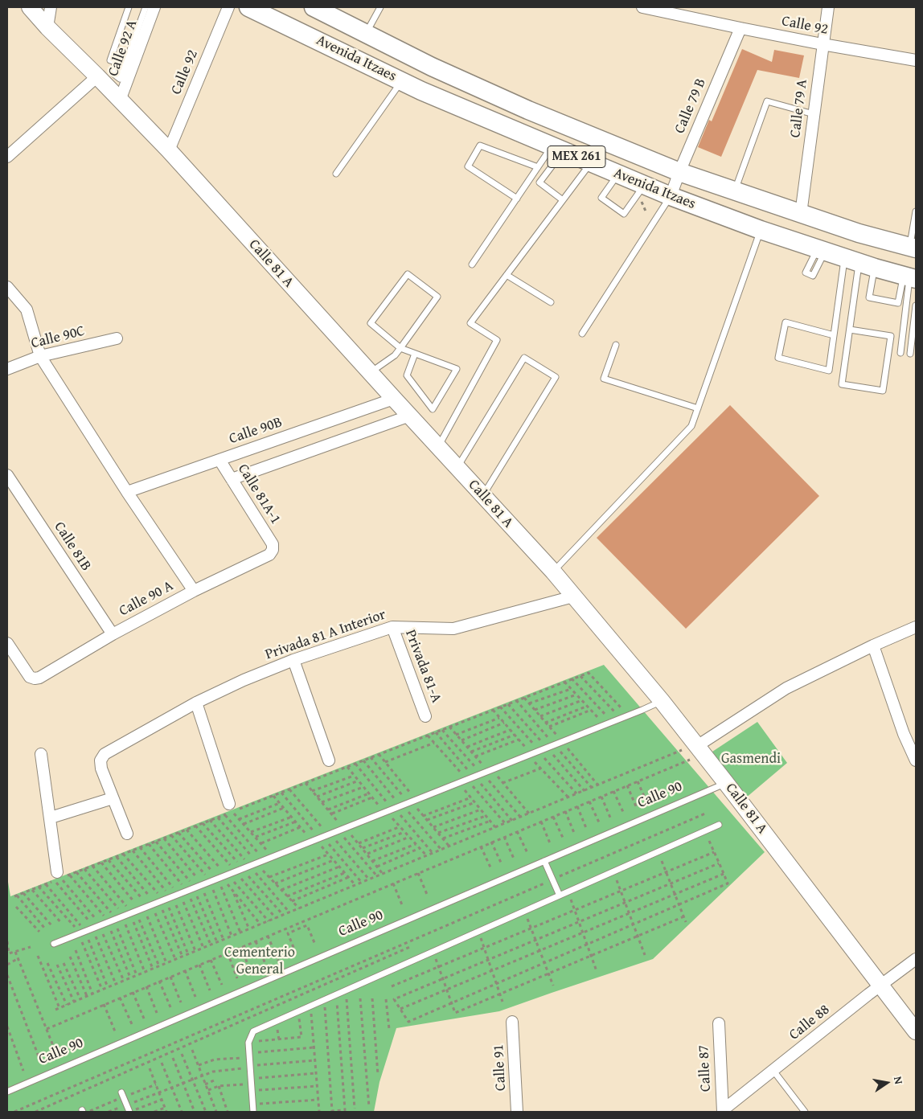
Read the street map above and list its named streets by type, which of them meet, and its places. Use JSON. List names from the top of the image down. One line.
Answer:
{"streets":{"main road":["Avenida Itzaes","MEX 261"],"street":["Calle 92","Calle 92 A","Calle 79 B","Calle 79 A","Calle 81 A","Calle 90C","Calle 90B","Calle 81A-1","Calle 81B","Calle 90 A","Privada 81 A Interior","Privada 81-A","Calle 88","Calle 91","Calle 87"],"lane":["Calle 90"]},"crossings":[["Calle 92","Calle 79 B"],["Calle 92","Calle 79 A"],["Calle 92","Calle 81 A"],["Calle 92 A","Calle 81 A"],["Avenida Itzaes","Calle 79 B"],["Avenida Itzaes","Calle 79 A"],["Calle 81 A","Calle 90B"],["Calle 81 A","Privada 81 A Interior"],["Calle 81 A","Calle 90"],["Calle 81 A","Calle 88"],["Calle 90B","Calle 81A-1"],["Calle 81A-1","Calle 90 A"],["Calle 81B","Calle 90 A"],["Privada 81 A Interior","Privada 81-A"],["Calle 88","Calle 87"]],"parks":["Gasmendi","Cementerio General"],"north":"right"}
